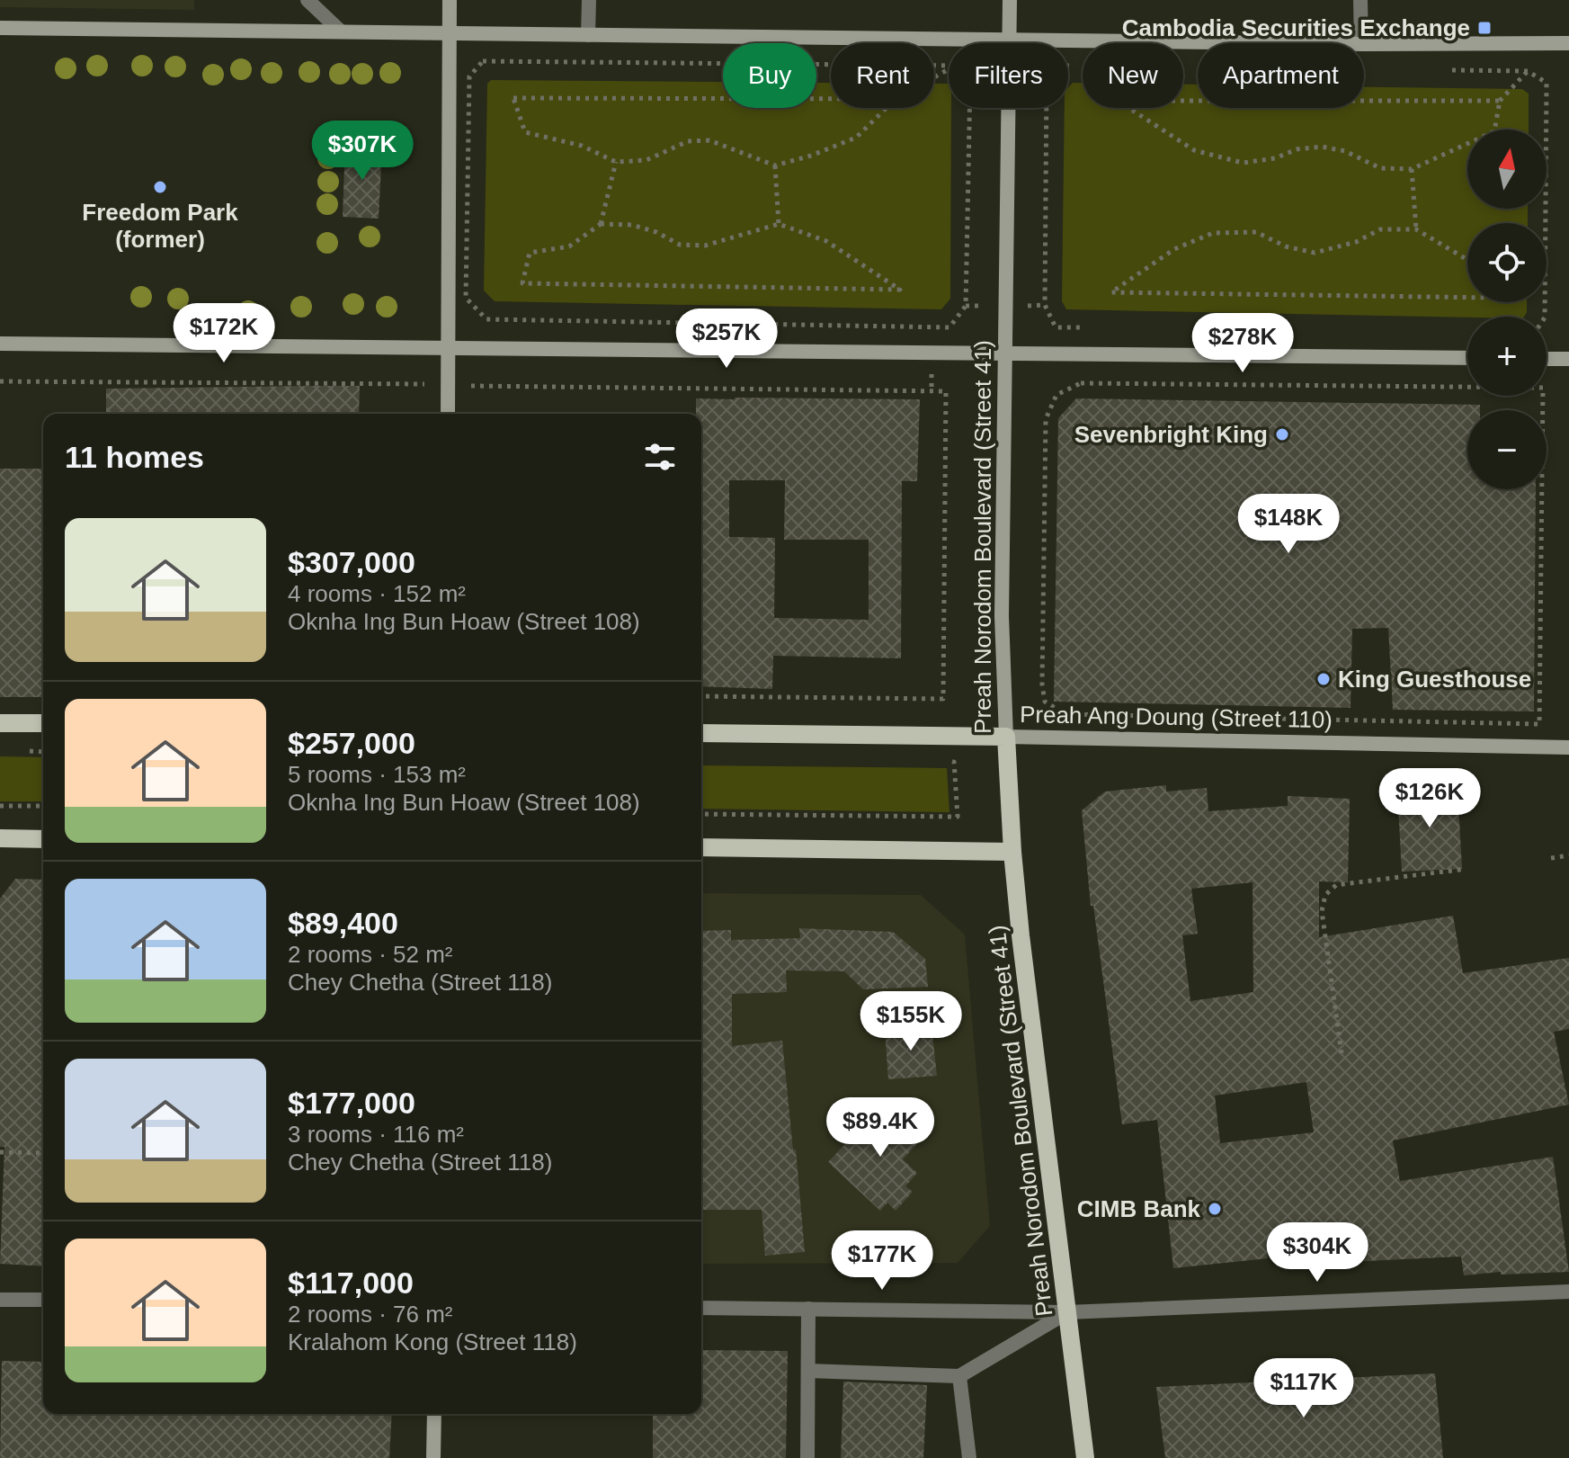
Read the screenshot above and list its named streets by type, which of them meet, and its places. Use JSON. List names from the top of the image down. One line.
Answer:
{"streets":{"main road":["Preah Norodom Boulevard (Street 41)","Preah Ang Doung (Street 110)"]},"crossings":[["Preah Norodom Boulevard (Street 41)","Preah Ang Doung (Street 110)"]],"places":{"transit":["Cambodia Securities Exchange"],"other":["Freedom Park (former)","Sevenbright King","King Guesthouse","CIMB Bank"]},"north":"top","page":{"chip":["Buy","Rent","Filters","New","Apartment"],"price":["$307K","$172K","$257K","$278K","$148K","$126K","$155K","$89.4K","$304K","$177K","$117K"],"map_buttons":["+","−"],"heading":"11 homes","list":[{"name":"$307,000","note":"4 rooms · 152 m² · Oknha Ing Bun Hoaw (Street 108)"},{"name":"$257,000","note":"5 rooms · 153 m² · Oknha Ing Bun Hoaw (Street 108)"},{"name":"$89,400","note":"2 rooms · 52 m² · Chey Chetha (Street 118)"},{"name":"$177,000","note":"3 rooms · 116 m² · Chey Chetha (Street 118)"},{"name":"$117,000","note":"2 rooms · 76 m² · Kralahom Kong (Street 118)"}]}}
